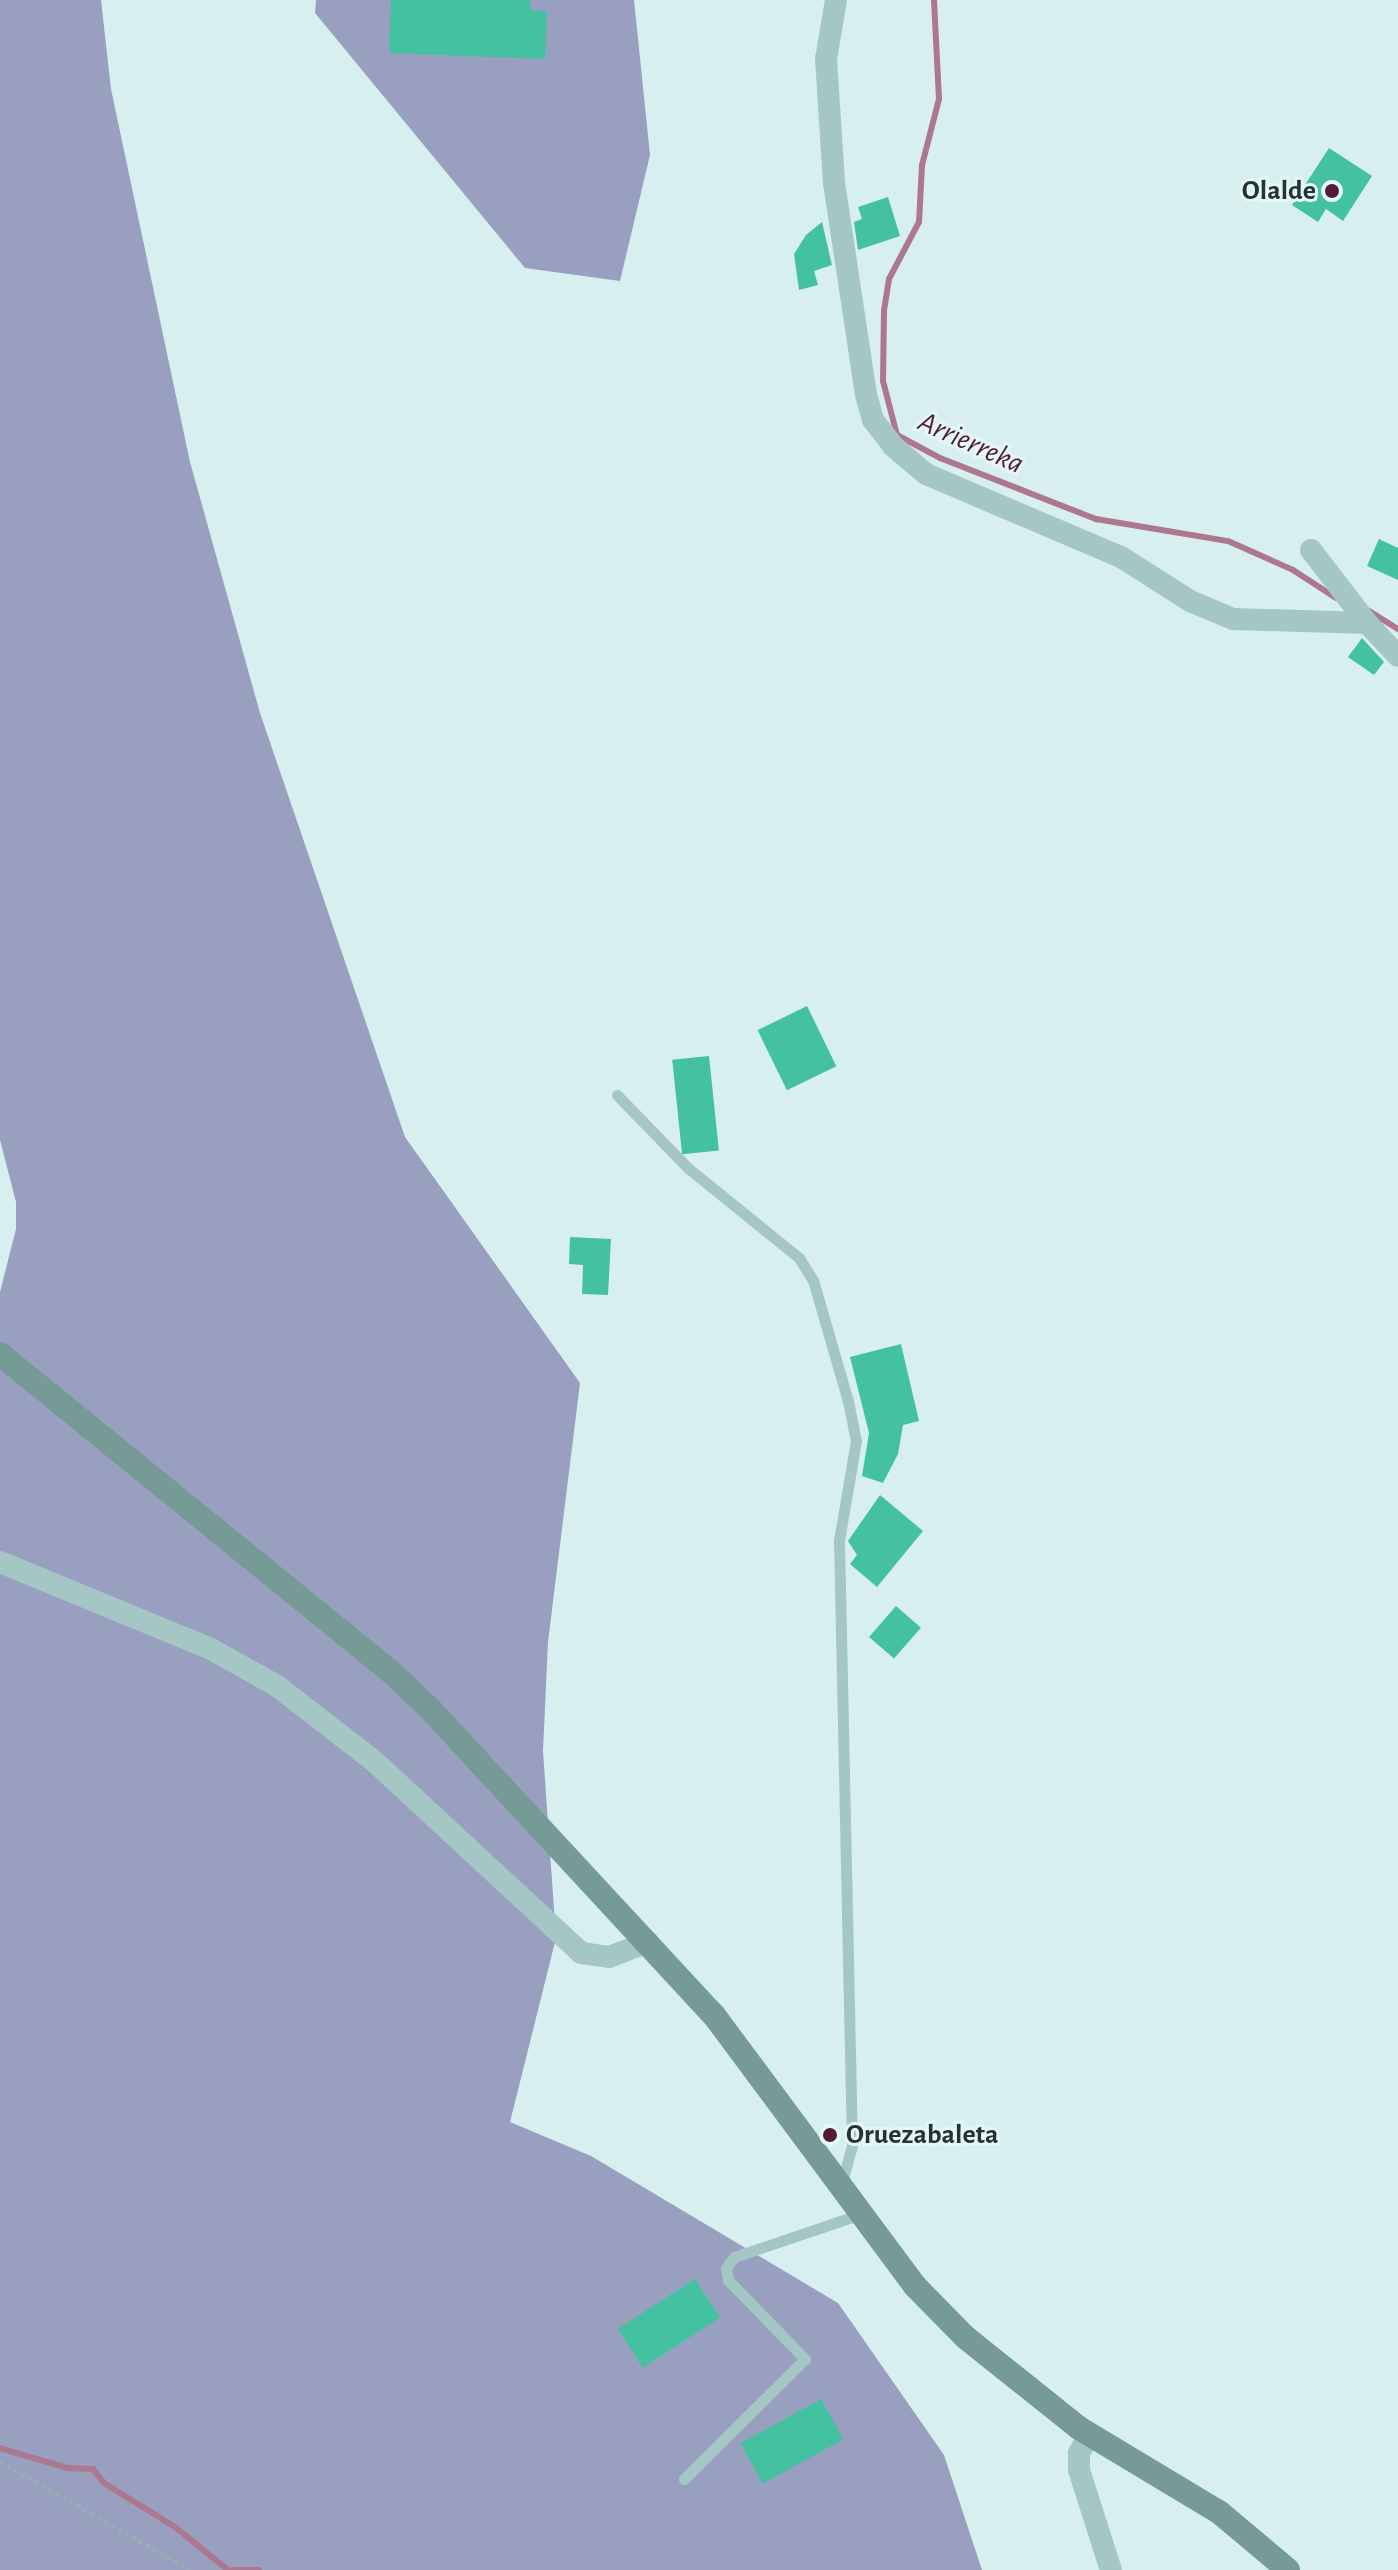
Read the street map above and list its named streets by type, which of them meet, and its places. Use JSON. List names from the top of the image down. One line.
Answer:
{"water":["Arrierreka"],"places":["Olalde","Oruezabaleta"]}
